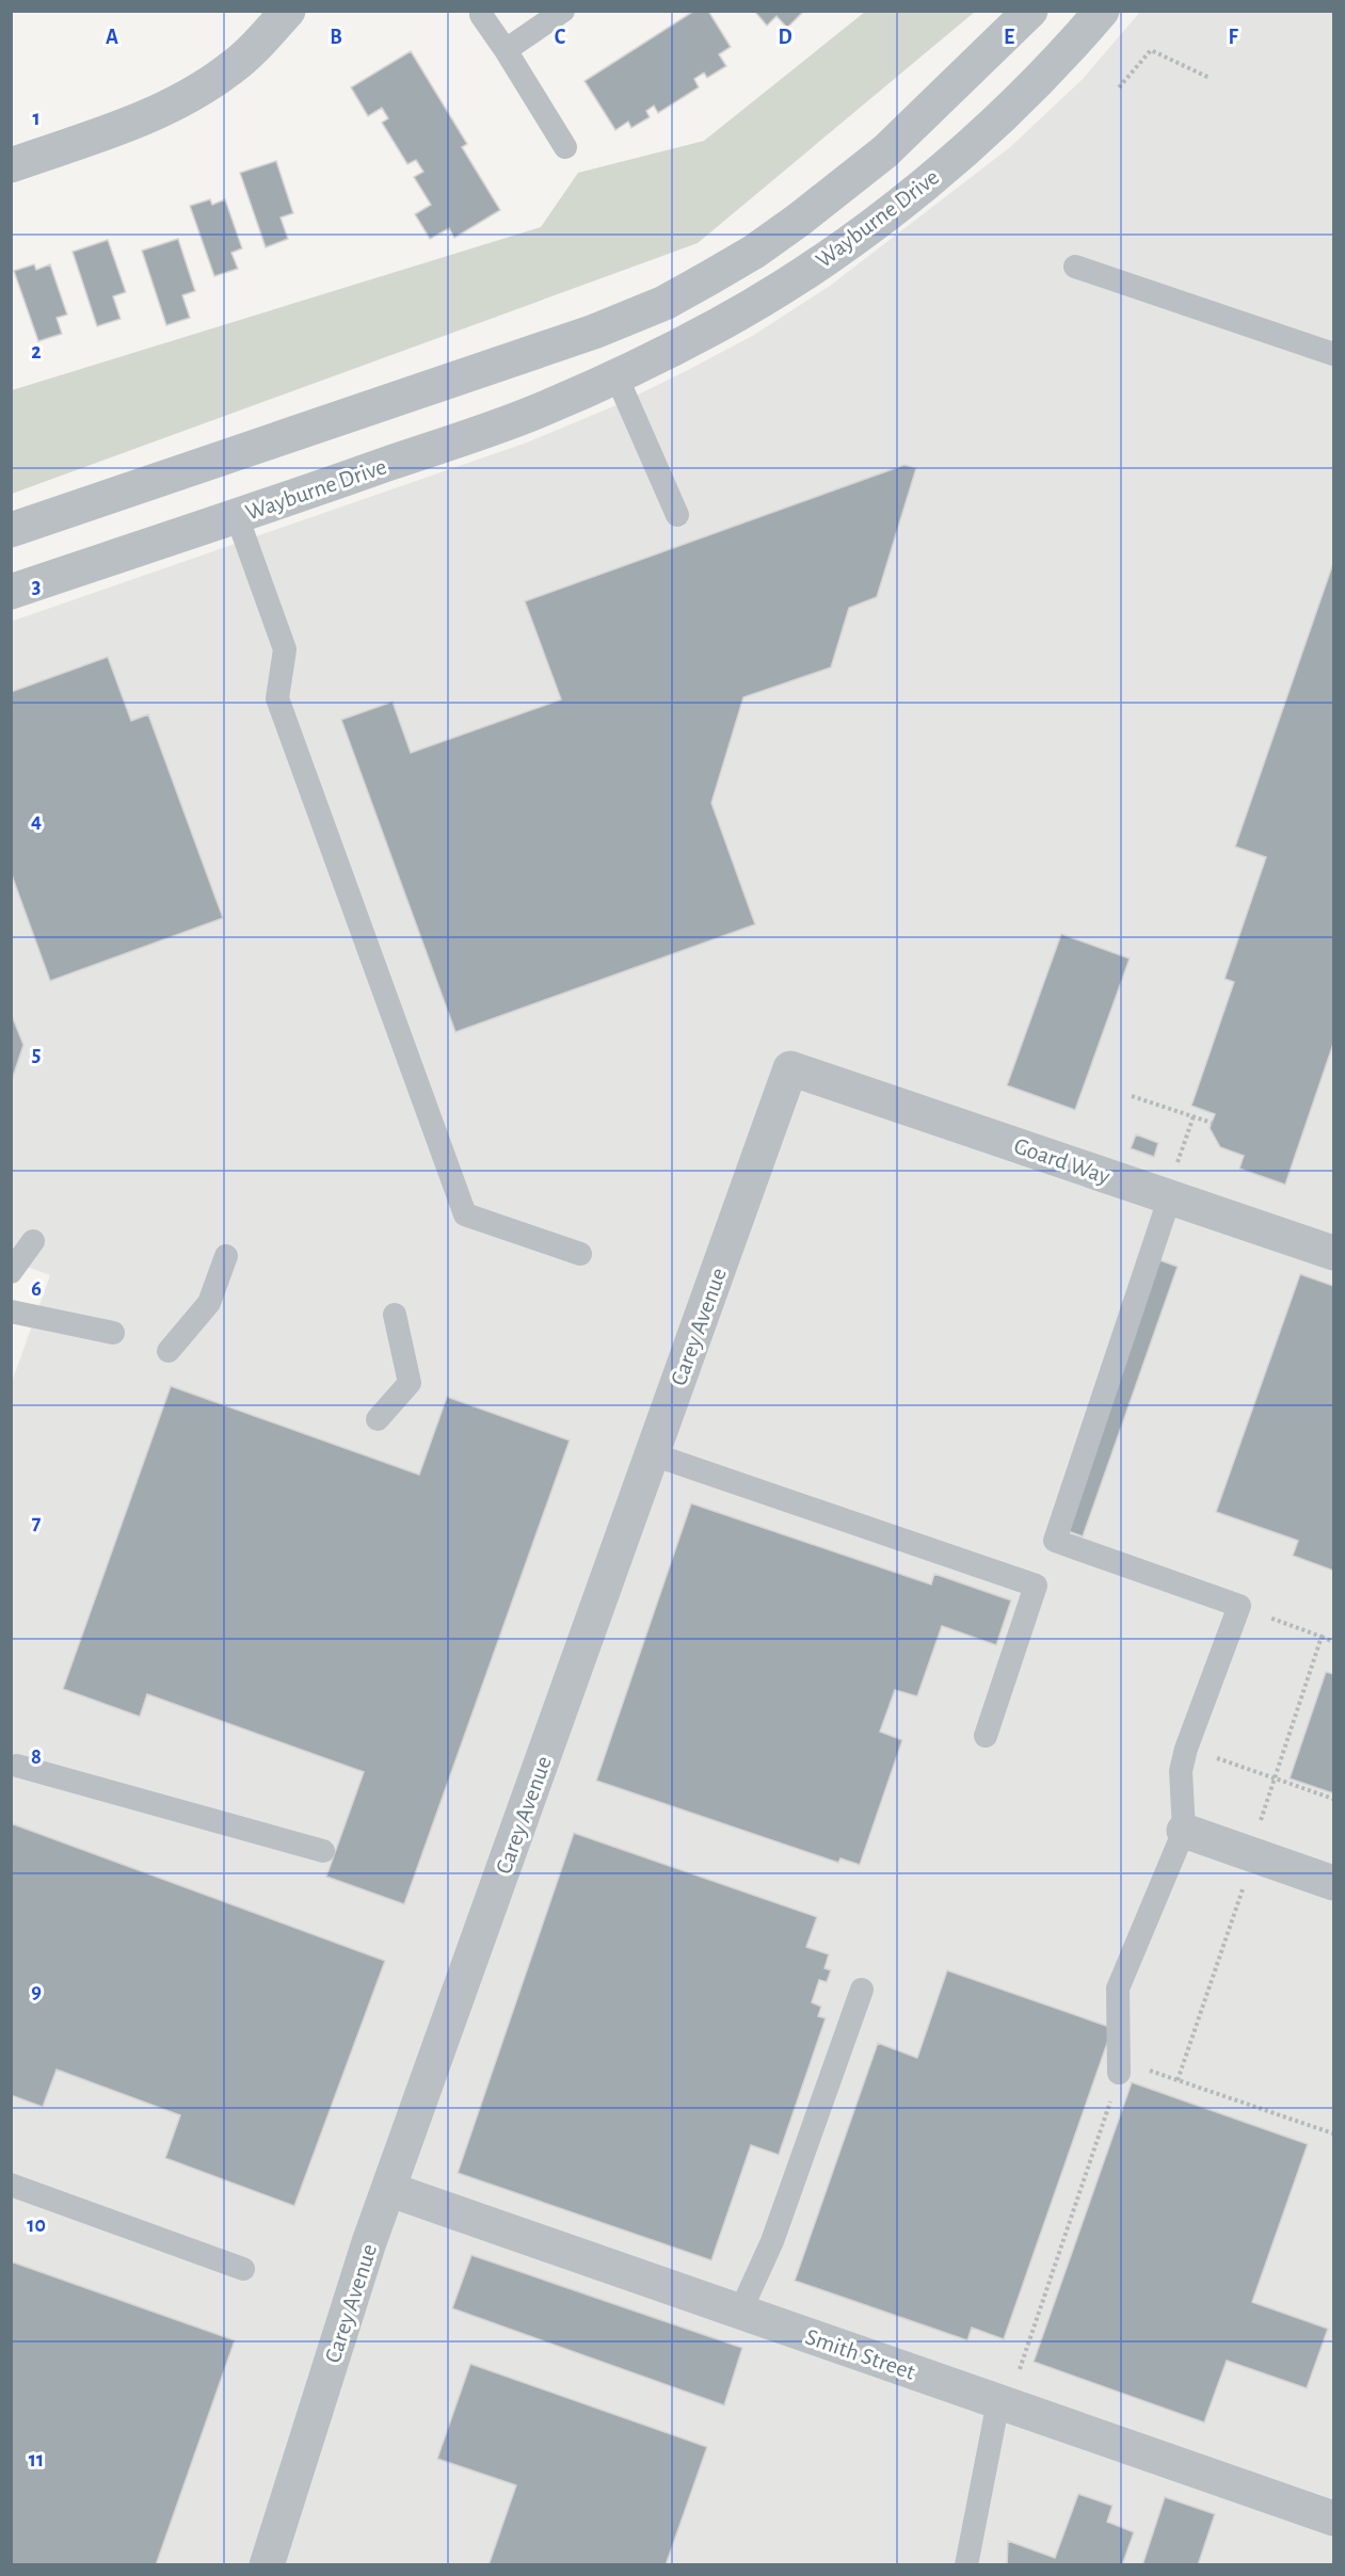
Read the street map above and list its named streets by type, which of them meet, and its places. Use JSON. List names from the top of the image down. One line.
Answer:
{"streets":{"street":["Wayburne Drive","Goard Way","Carey Avenue","Smith Street"]},"crossings":[["Goard Way","Carey Avenue"],["Carey Avenue","Smith Street"]],"grid":{"columns":["A","B","C","D","E","F"],"rows":["1","2","3","4","5","6","7","8","9","10","11"]}}
